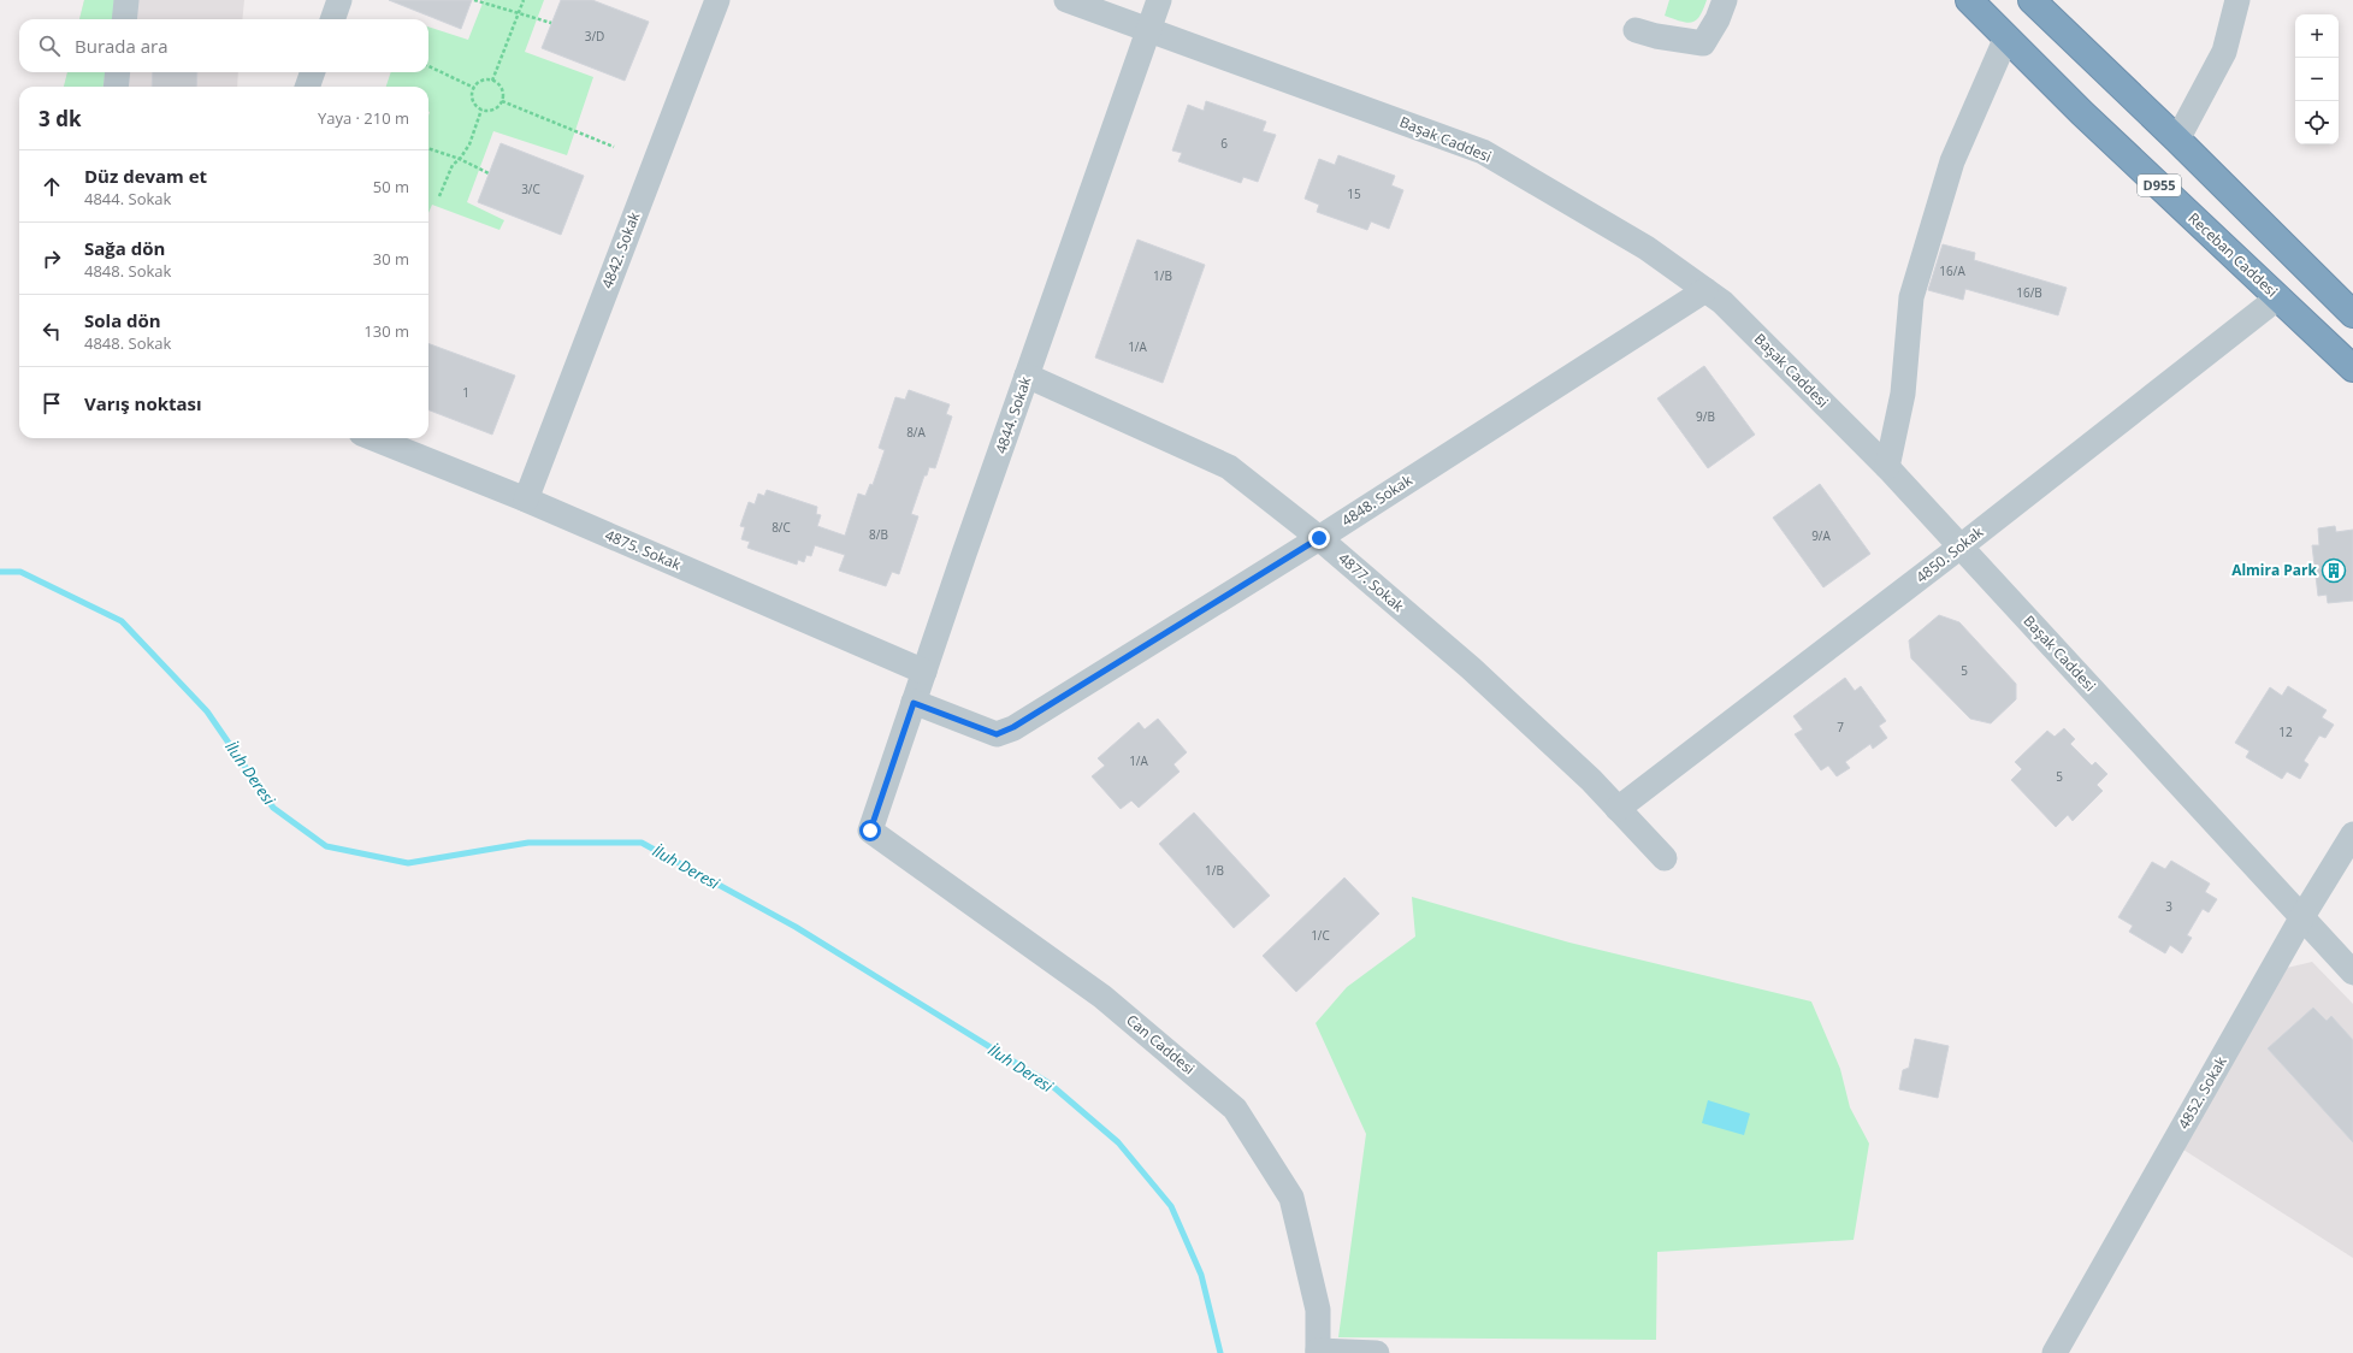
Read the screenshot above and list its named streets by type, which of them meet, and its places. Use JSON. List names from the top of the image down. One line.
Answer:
{"streets":{"highway":["D955","Receban Caddesi"],"street":["Başak Caddesi","4842. Sokak","4844. Sokak","4848. Sokak","4875. Sokak","4850. Sokak","4877. Sokak","Can Caddesi","4852. Sokak"]},"crossings":[["Başak Caddesi","4844. Sokak"],["Başak Caddesi","4848. Sokak"],["Başak Caddesi","4850. Sokak"],["Başak Caddesi","4852. Sokak"],["4842. Sokak","4875. Sokak"],["Receban Caddesi","4850. Sokak"],["4844. Sokak","4848. Sokak"],["4844. Sokak","4875. Sokak"],["4844. Sokak","4877. Sokak"],["4844. Sokak","Can Caddesi"],["4848. Sokak","4877. Sokak"],["4850. Sokak","4877. Sokak"]],"water":["İluh Deresi"],"places":{"building":["Almira Park"]},"house_numbers":["3/D","6","3/C","15","16/A","1/B","16/B","1/A","1","9/B","8/A","8/C","8/B","9/A","5","7","12","1/A","5","1/B","3","1/C"],"page":{"map_buttons":["+","−"],"search":"Burada ara","heading":["3 dk","Yaya · 210 m"],"list":[["Düz devam et","4844. Sokak","50 m"],["Sağa dön","4848. Sokak","30 m"],["Sola dön","4848. Sokak","130 m"],"Varış noktası"]}}
